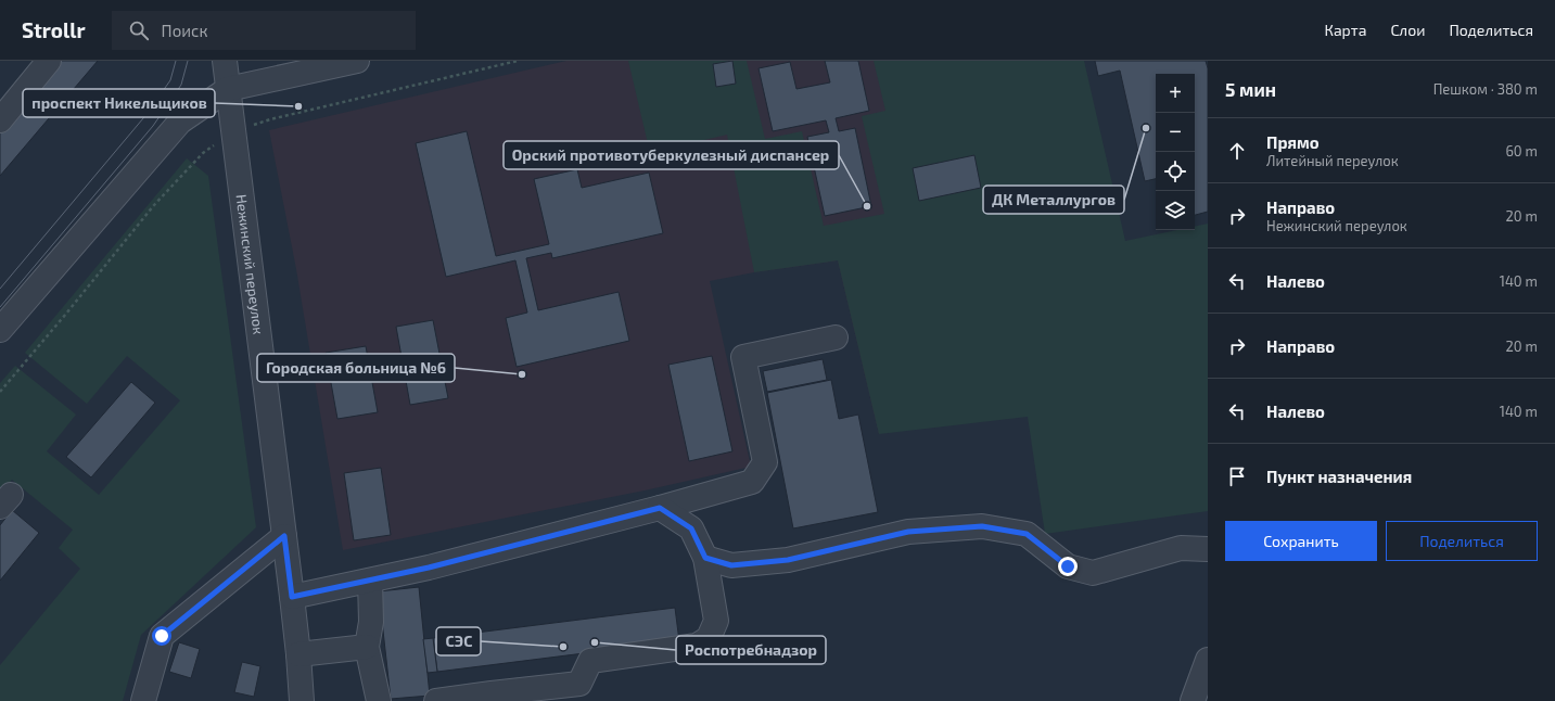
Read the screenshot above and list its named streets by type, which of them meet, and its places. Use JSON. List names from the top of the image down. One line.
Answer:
{"streets":{"street":["Нежинский переулок"]},"places":["проспект Никельщиков","ДК Металлургов","Орский противотуберкулезный диспансер","Городская больница №6","Роспотребнадзор","СЭС"],"page":{"header":"Strollr","search":"Поиск","nav":["Карта","Слои","Поделиться"],"heading":["5 мин","Пешком · 380 m"],"map_buttons":["+","−"],"list":[["Прямо","Литейный переулок","60 m"],["Направо","Нежинский переулок","20 m"],["Налево","140 m"],["Направо","20 m"],["Налево","140 m"],"Пункт назначения"],"buttons":["Сохранить","Поделиться"]}}
